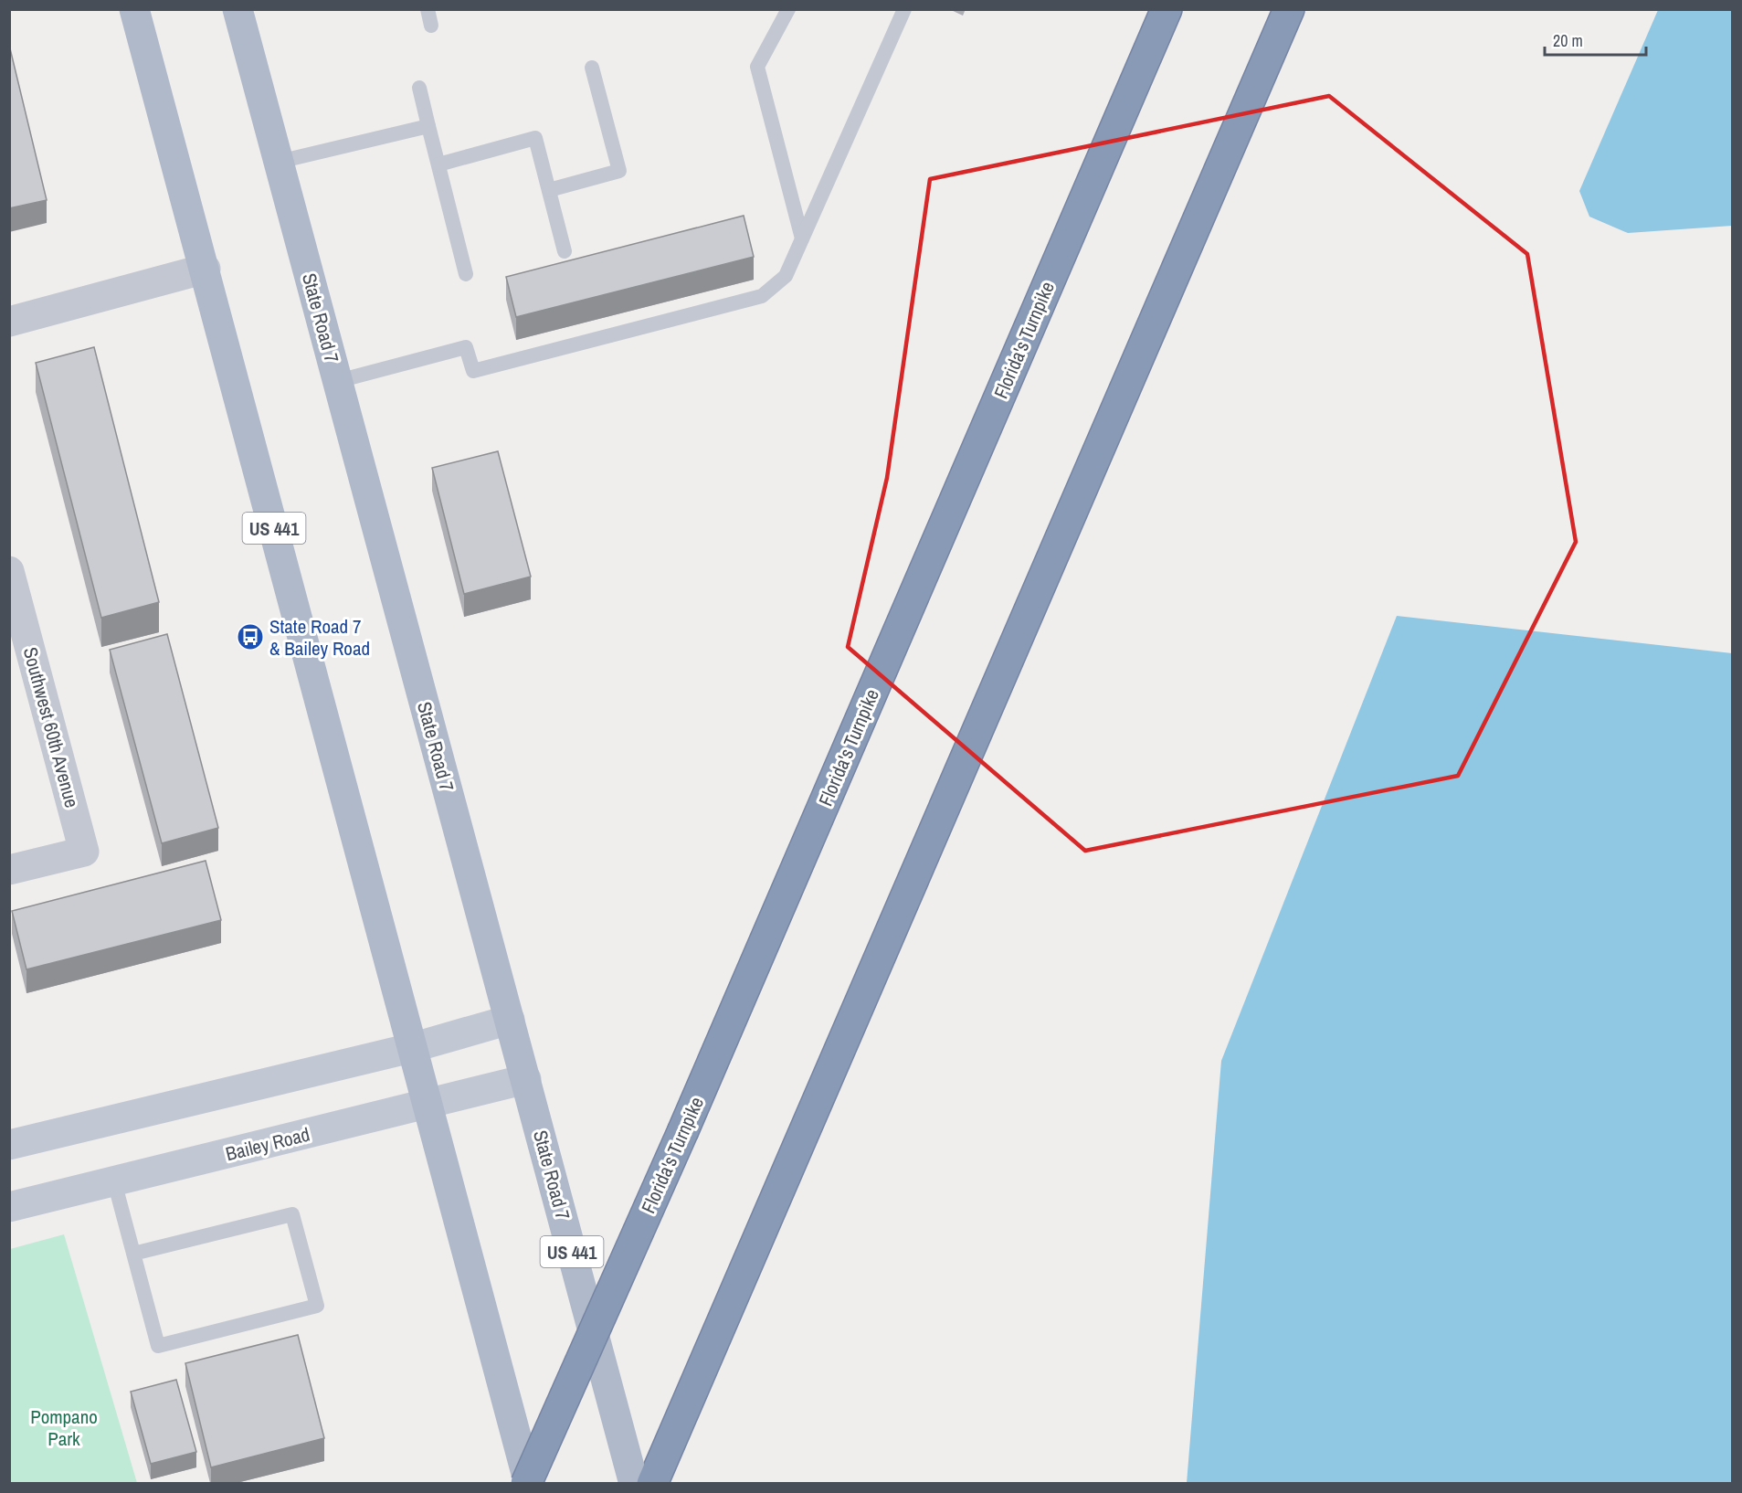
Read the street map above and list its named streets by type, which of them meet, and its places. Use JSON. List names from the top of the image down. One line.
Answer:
{"streets":{"highway":["Florida's Turnpike"],"main road":["State Road 7","US 441"],"street":["Southwest 60th Avenue","Bailey Road"]},"crossings":[["State Road 7","Bailey Road"],["Florida's Turnpike","US 441"],["US 441","Bailey Road"]],"parks":["Pompano Park"],"places":{"bus stop":["State Road 7 & Bailey Road"]},"scale_bar":"20 m"}
